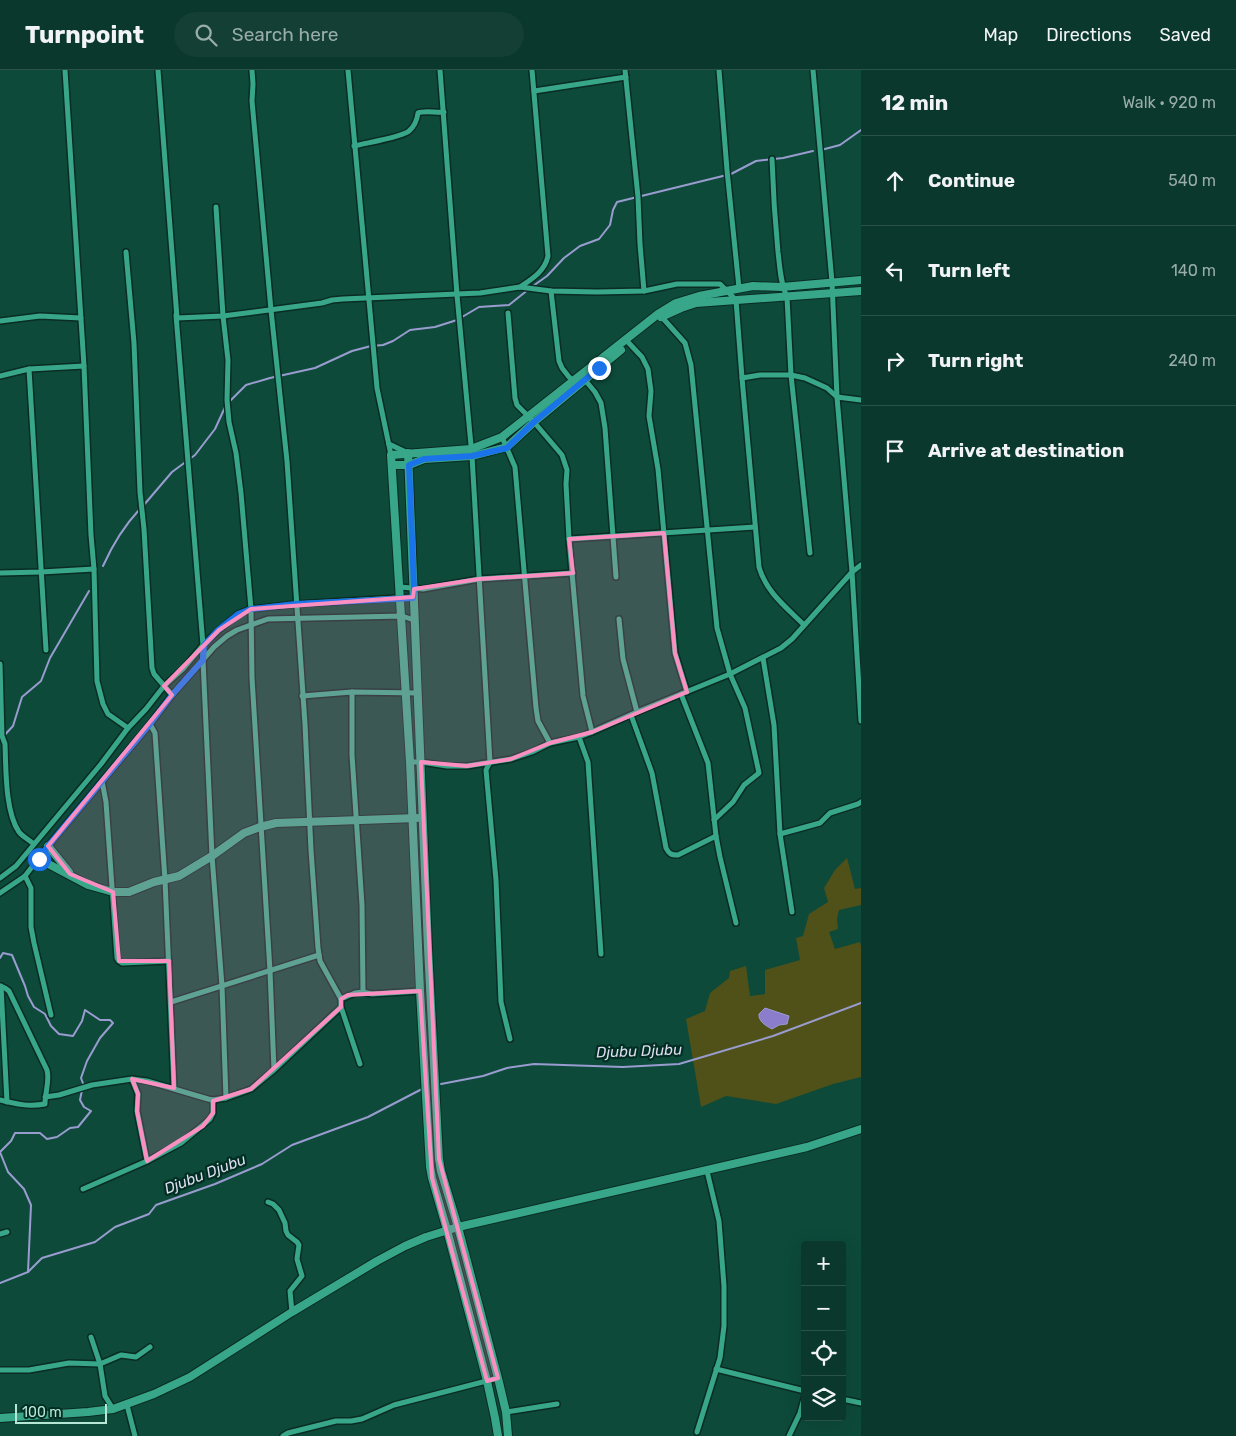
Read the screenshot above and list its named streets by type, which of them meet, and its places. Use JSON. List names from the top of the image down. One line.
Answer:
{"water":["Djubu Djubu"],"scale_bar":"100 m","page":{"header":"Turnpoint","search":"Search here","nav":["Map","Directions","Saved"],"heading":["12 min","Walk · 920 m"],"list":[["Continue","540 m"],["Turn left","140 m"],["Turn right","240 m"],"Arrive at destination"],"map_buttons":["+","−"],"scale":"100 m"}}
